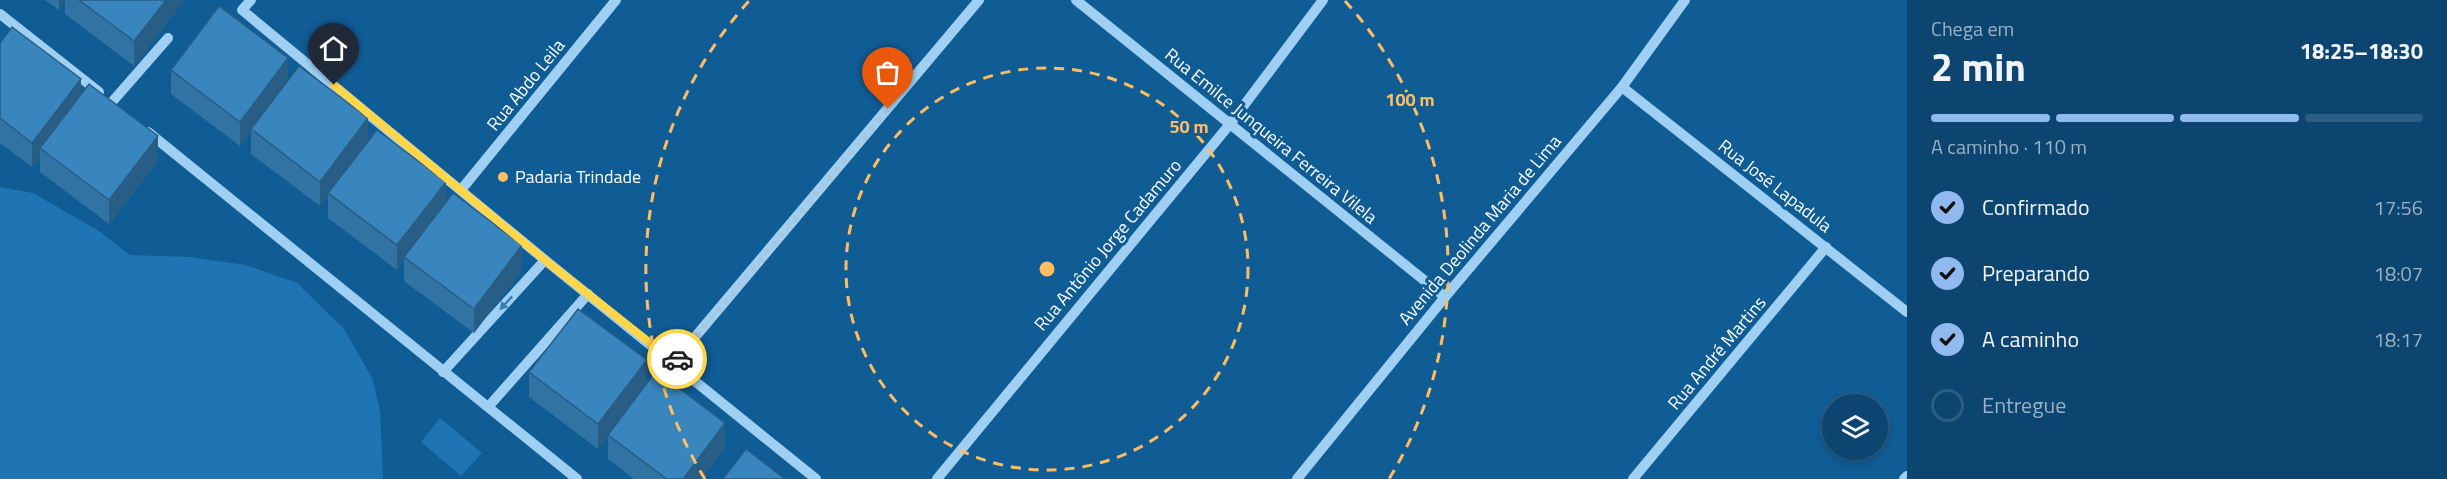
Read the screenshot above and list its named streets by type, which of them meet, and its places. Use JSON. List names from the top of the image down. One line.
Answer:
{"streets":{"street":["Rua Abdo Leila","Rua Emilce Junqueira Ferreira Vilela","Rua José Lapadula","Avenida Deolinda Maria de Lima","Rua Antônio Jorge Cadamuro","Rua André Martins"]},"crossings":[["Rua Emilce Junqueira Ferreira Vilela","Avenida Deolinda Maria de Lima"],["Rua Emilce Junqueira Ferreira Vilela","Rua Antônio Jorge Cadamuro"],["Rua José Lapadula","Avenida Deolinda Maria de Lima"],["Rua José Lapadula","Rua André Martins"]],"places":["Padaria Trindade"],"page":{"heading":["2 min","Chega em","18:25–18:30"],"bar":"A caminho · 110 m","list":[["Confirmado","17:56"],["Preparando","18:07"],["A caminho","18:17"],"Entregue"]},"rings":["100 m","50 m"]}
